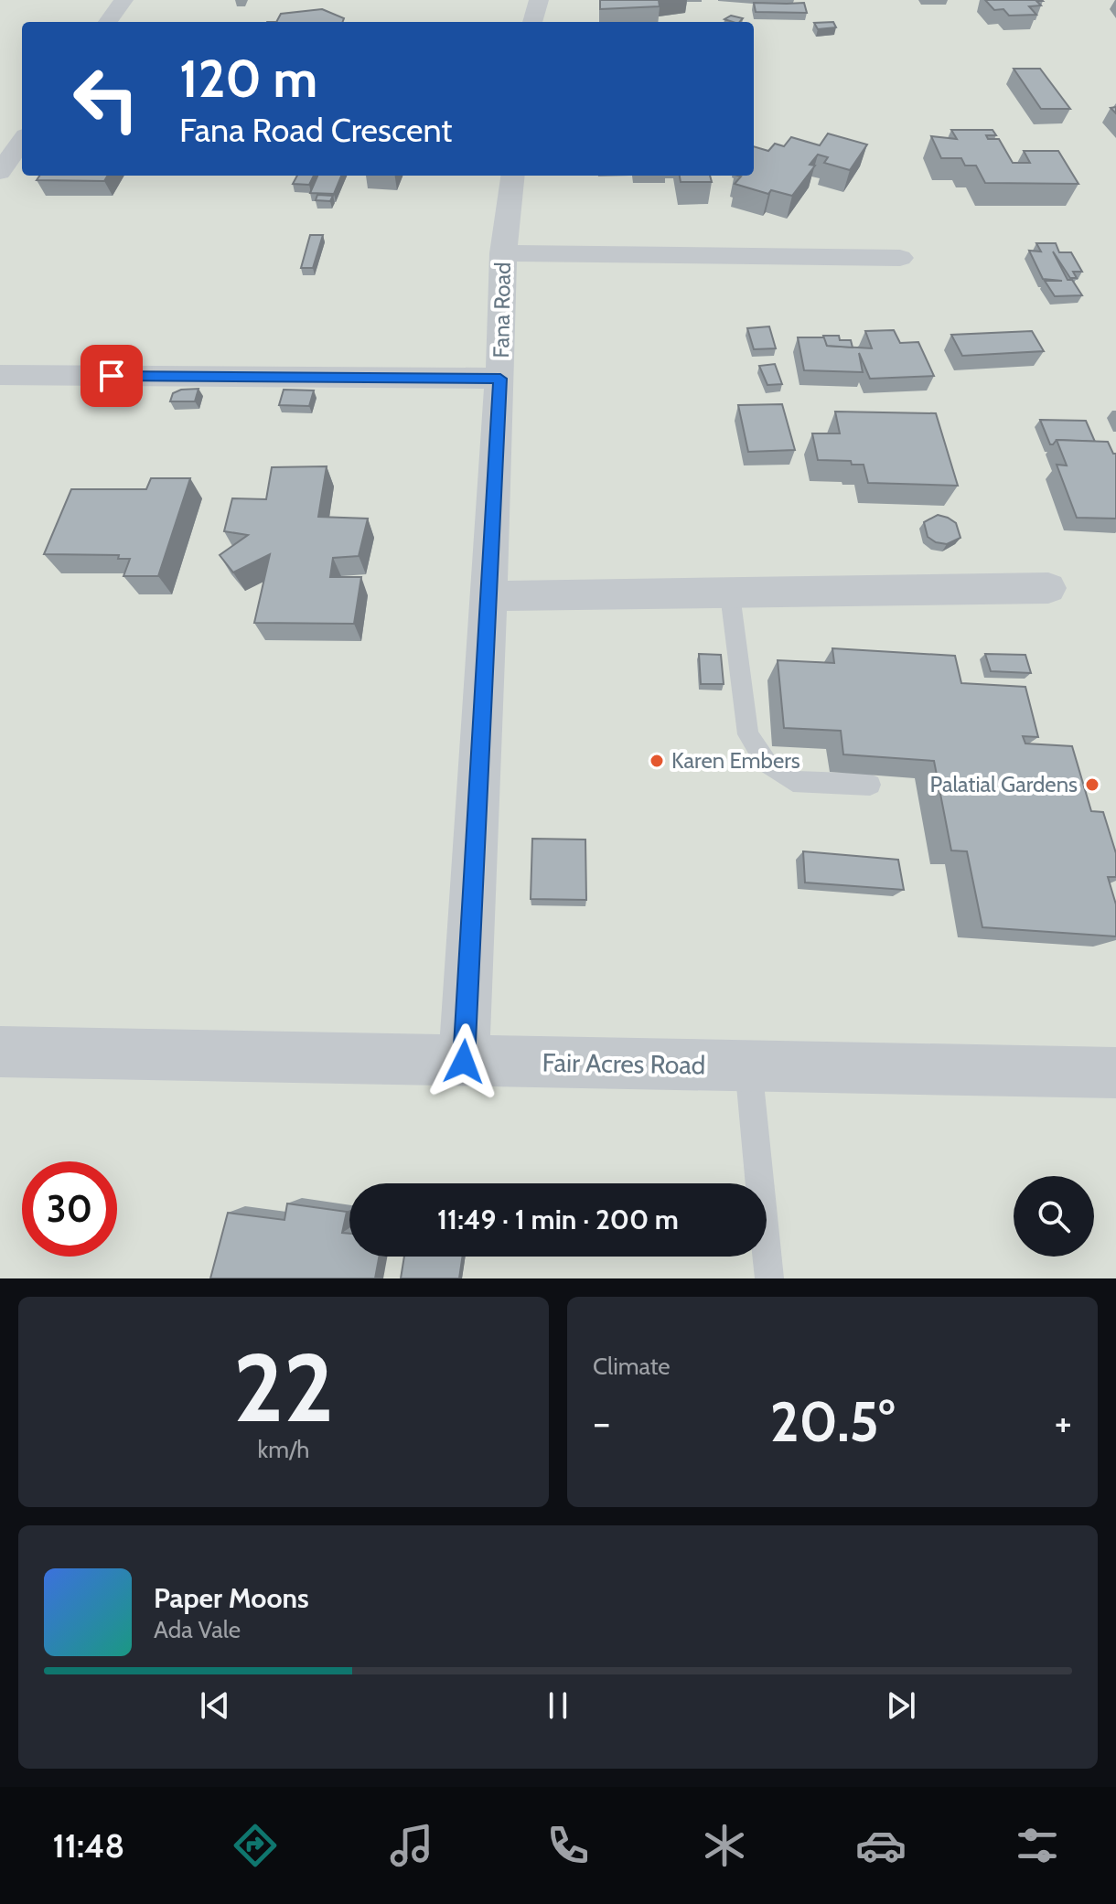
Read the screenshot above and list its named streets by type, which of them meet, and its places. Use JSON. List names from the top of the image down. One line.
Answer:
{"streets":{"street":["Fana Road","Fair Acres Road"]},"crossings":[["Fana Road","Fair Acres Road"]],"places":["Karen Embers","Palatial Gardens"],"page":{"turn":["120 m","Fana Road Crescent"],"limit":"30","trip":"11:49 · 1 min · 200 m","tile":[["22","km/h"],"Climate"],"heat":["−","20.5°","+"],"song":["Paper Moons","Ada Vale"],"tabs":"11:48"}}
